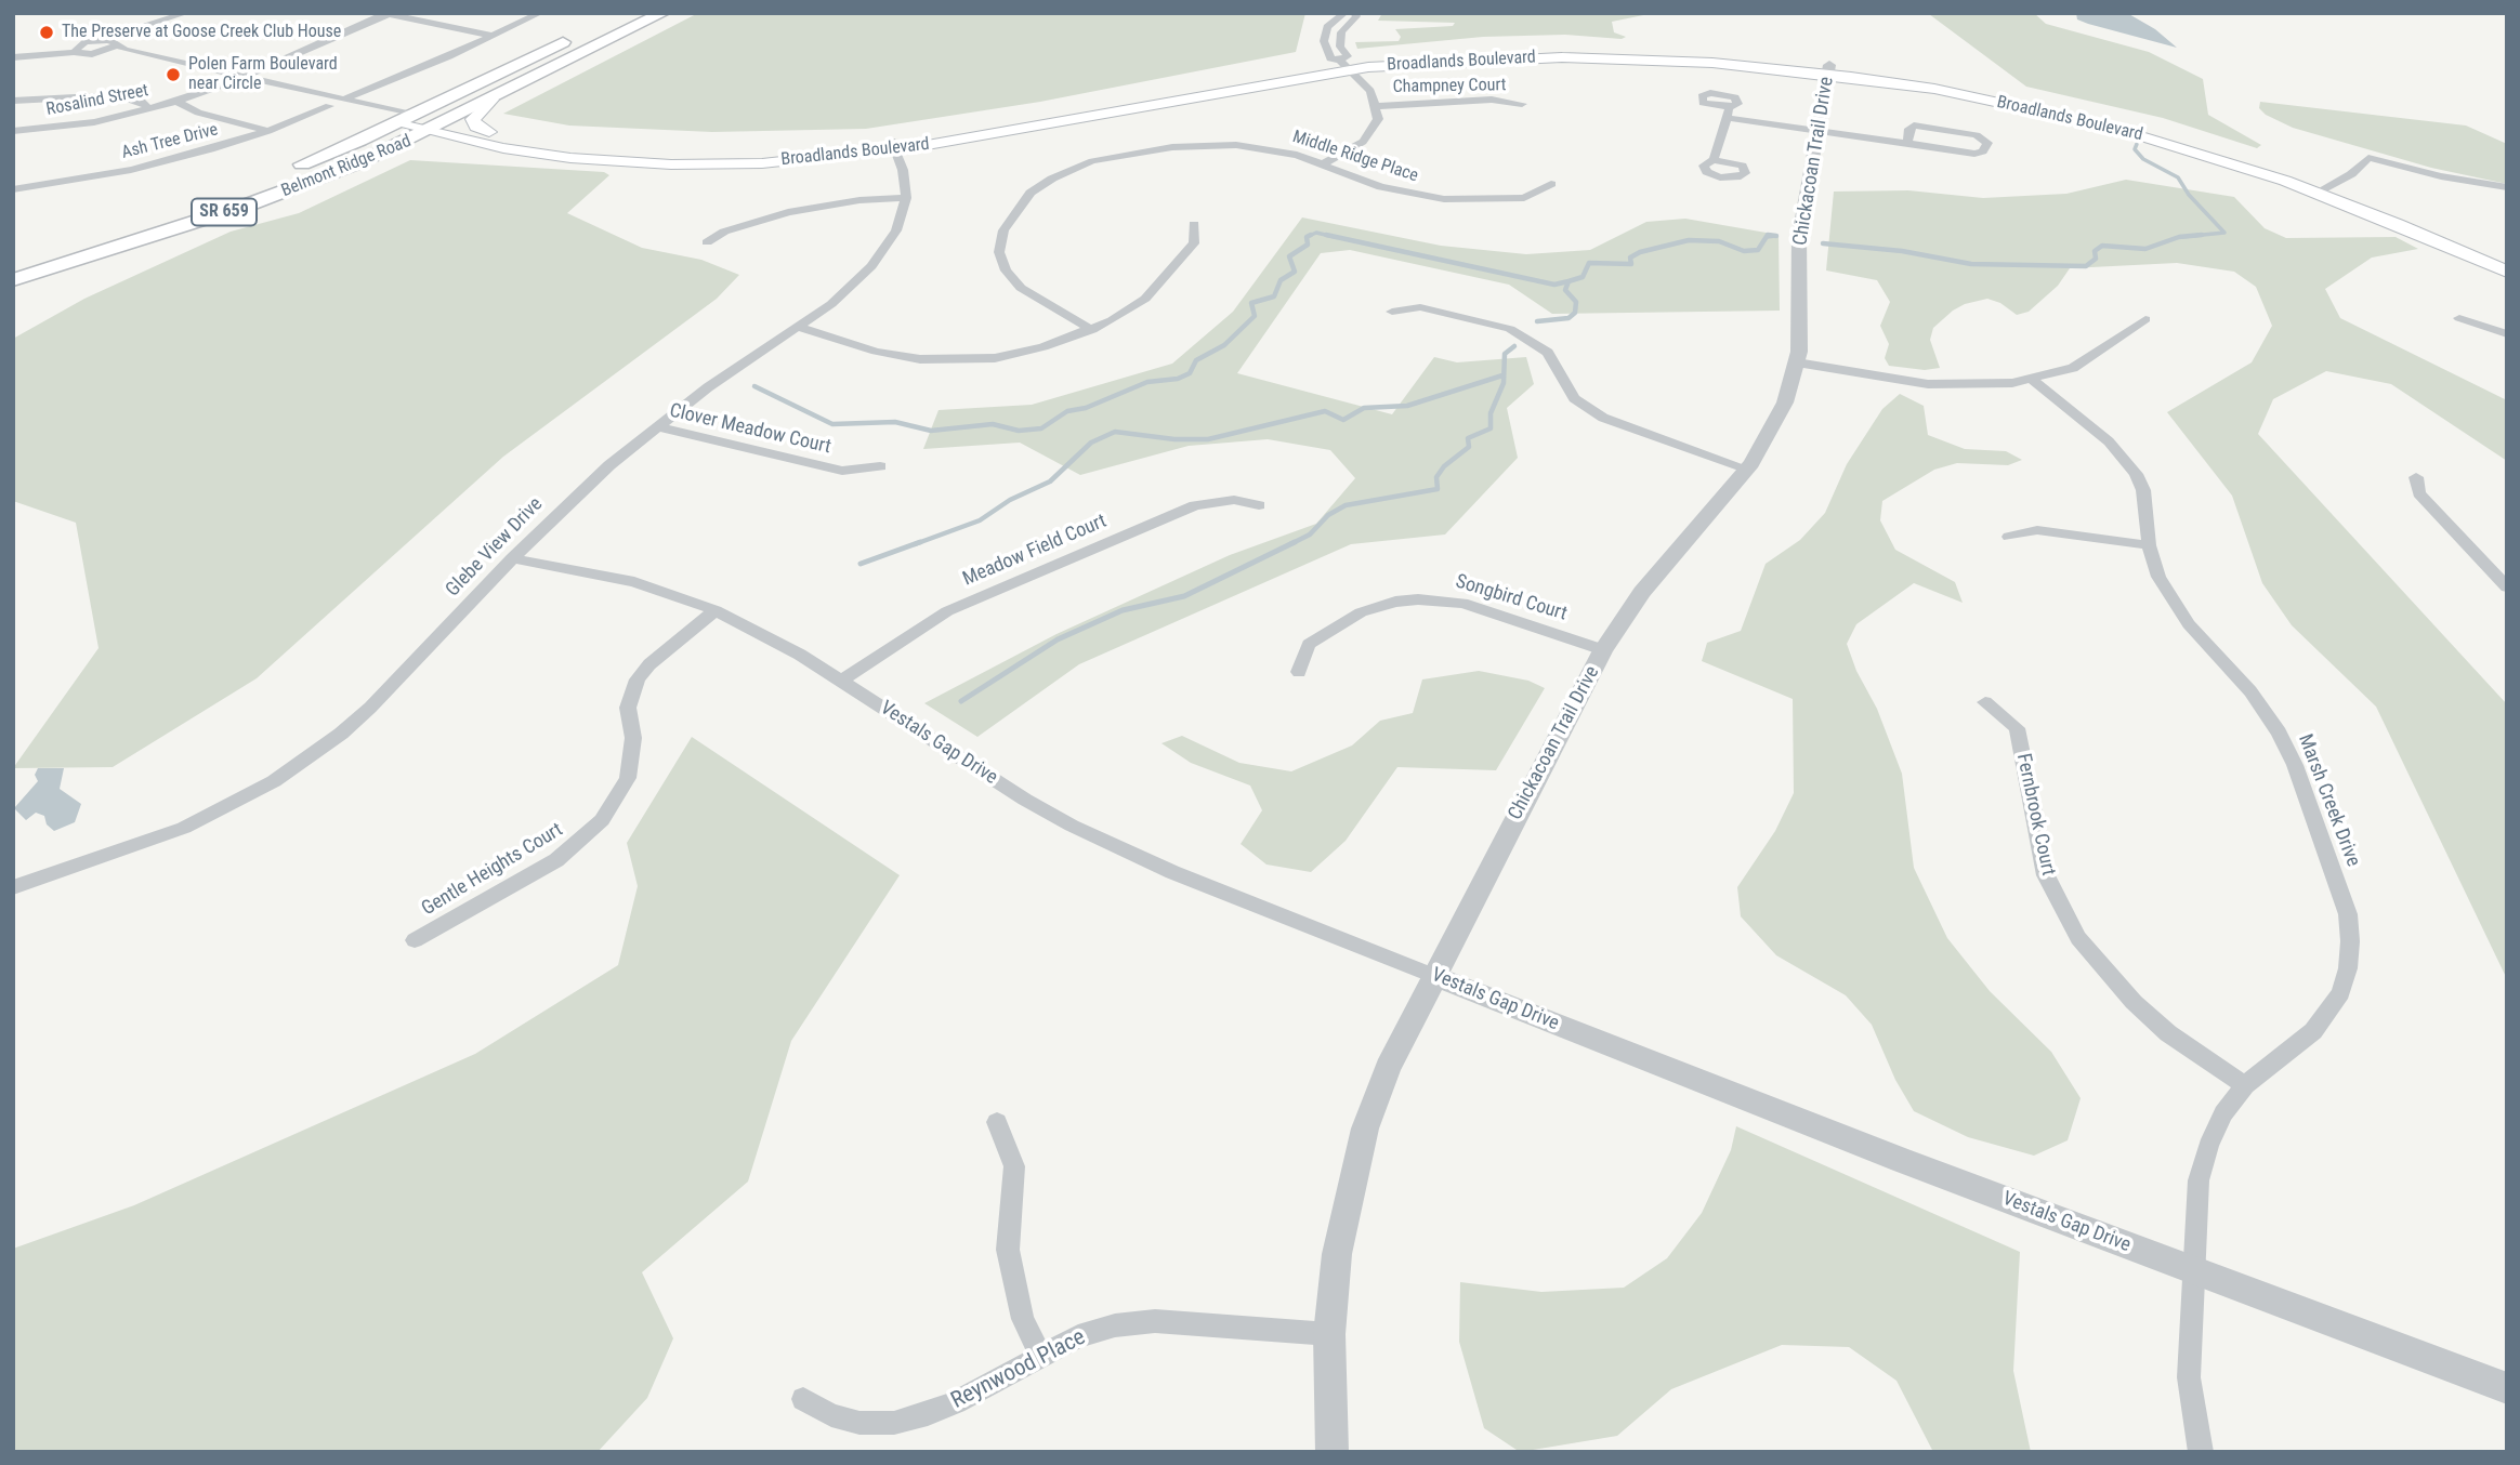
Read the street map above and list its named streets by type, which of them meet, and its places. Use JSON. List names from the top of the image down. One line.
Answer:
{"streets":{"main road":["Broadlands Boulevard","Belmont Ridge Road","SR 659"],"street":["Champney Court","Rosalind Street","Ash Tree Drive","Middle Ridge Place","Chickacoan Trail Drive","Clover Meadow Court","Glebe View Drive","Meadow Field Court","Songbird Court","Vestals Gap Drive","Marsh Creek Drive","Fernbrook Court","Gentle Heights Court","Reynwood Place"]},"crossings":[["Broadlands Boulevard","Chickacoan Trail Drive"],["Broadlands Boulevard","Belmont Ridge Road"],["Broadlands Boulevard","Glebe View Drive"],["Chickacoan Trail Drive","Songbird Court"],["Chickacoan Trail Drive","Vestals Gap Drive"],["Chickacoan Trail Drive","Reynwood Place"],["Clover Meadow Court","Glebe View Drive"],["Glebe View Drive","Vestals Gap Drive"],["Meadow Field Court","Vestals Gap Drive"],["Vestals Gap Drive","Marsh Creek Drive"],["Vestals Gap Drive","Gentle Heights Court"],["Marsh Creek Drive","Fernbrook Court"]],"places":["The Preserve at Goose Creek Club House","Polen Farm Boulevard near Circle"]}
